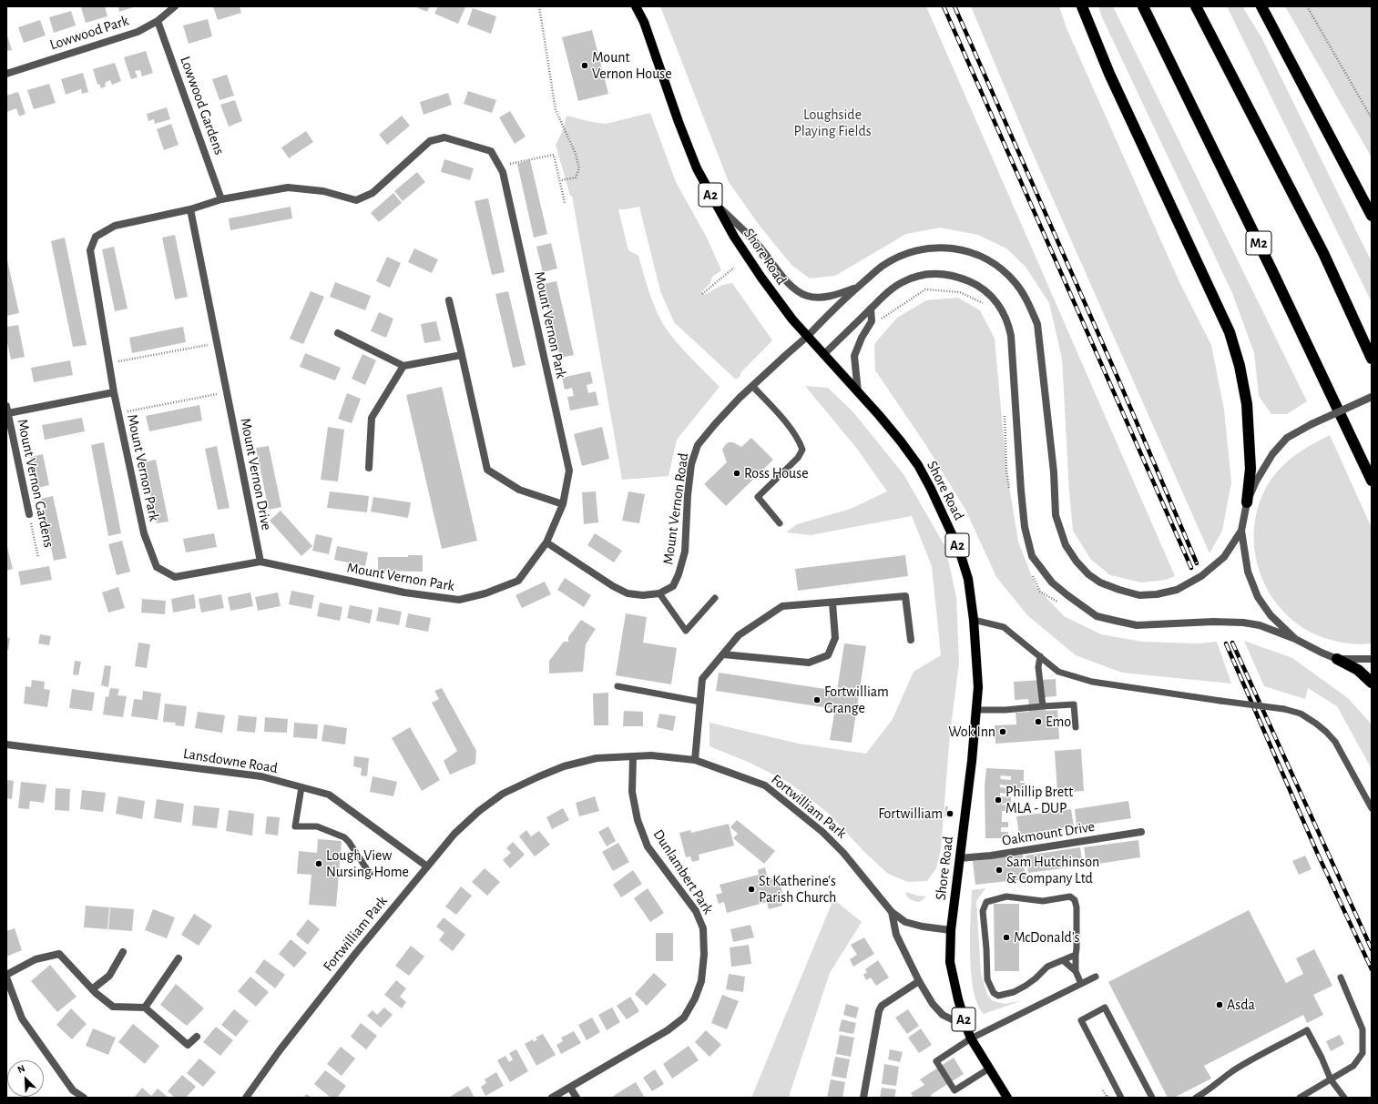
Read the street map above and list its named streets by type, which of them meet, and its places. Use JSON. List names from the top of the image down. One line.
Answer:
{"streets":{"highway":["M2"],"main road":["A2","Shore Road"],"street":["Lowwood Park","Lowwood Gardens","Mount Vernon Park","Mount Vernon Drive","Mount Vernon Gardens","Mount Vernon Road","Lansdowne Road","Fortwilliam Park","Oakmount Drive","Dunlambert Park"]},"crossings":[["Lowwood Park","Lowwood Gardens"],["Lowwood Gardens","Mount Vernon Park"],["Shore Road","Mount Vernon Road"],["Shore Road","Fortwilliam Park"],["Shore Road","Oakmount Drive"],["Mount Vernon Park","Mount Vernon Drive"],["Mount Vernon Park","Mount Vernon Gardens"],["Mount Vernon Park","Mount Vernon Road"],["Lansdowne Road","Fortwilliam Park"],["Fortwilliam Park","Dunlambert Park"]],"parks":["Loughside Playing Fields"],"places":["Mount Vernon House","Ross House","Fortwilliam Grange","Emo","Wok Inn","Phillip Brett MLA - DUP","Fortwilliam","Lough View Nursing Home","Sam Hutchinson & Company Ltd","St Katherine's Parish Church","McDonald's","Asda"],"north":"top left"}
